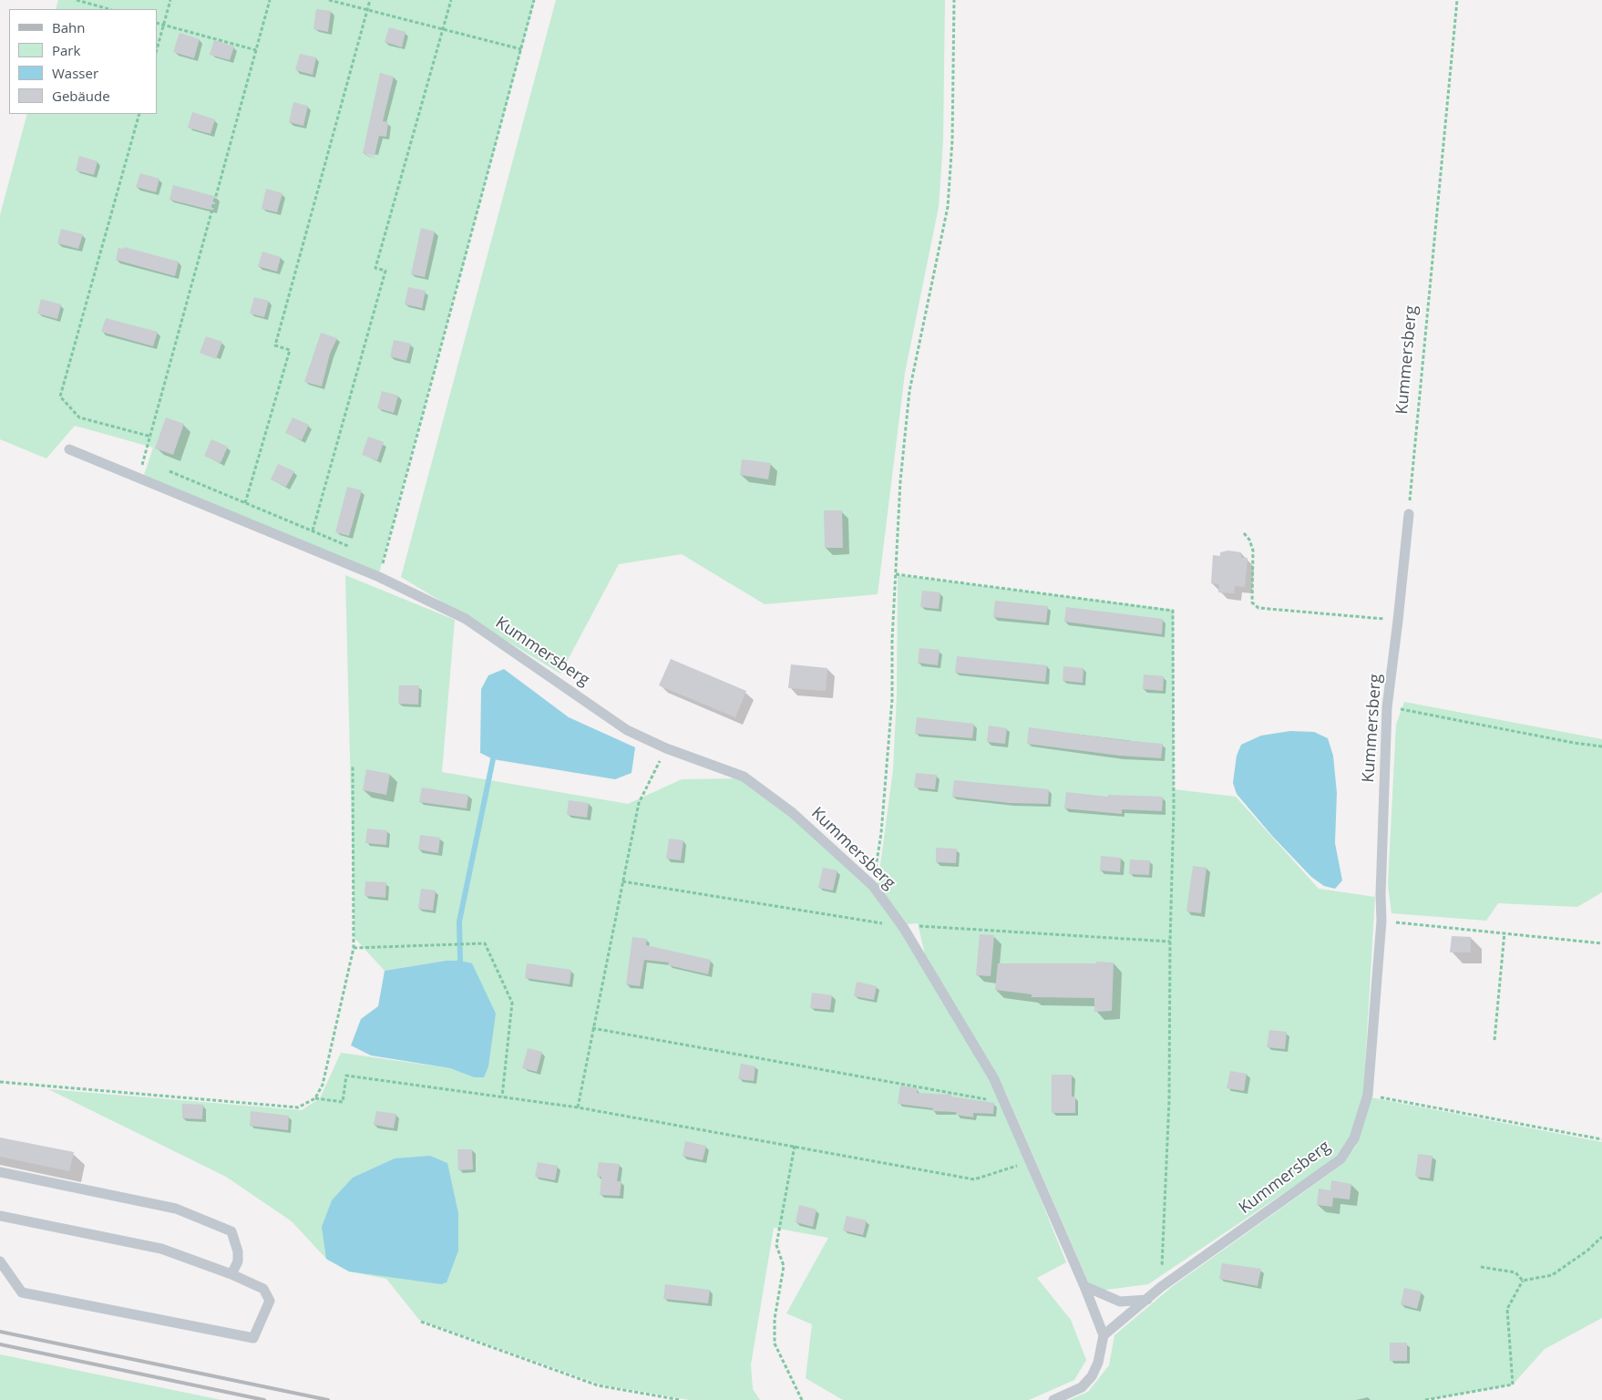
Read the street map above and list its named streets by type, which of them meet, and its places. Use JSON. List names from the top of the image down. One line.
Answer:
{"streets":{"lane":["Kummersberg"]},"legend":["Bahn","Park","Wasser","Gebäude"]}
